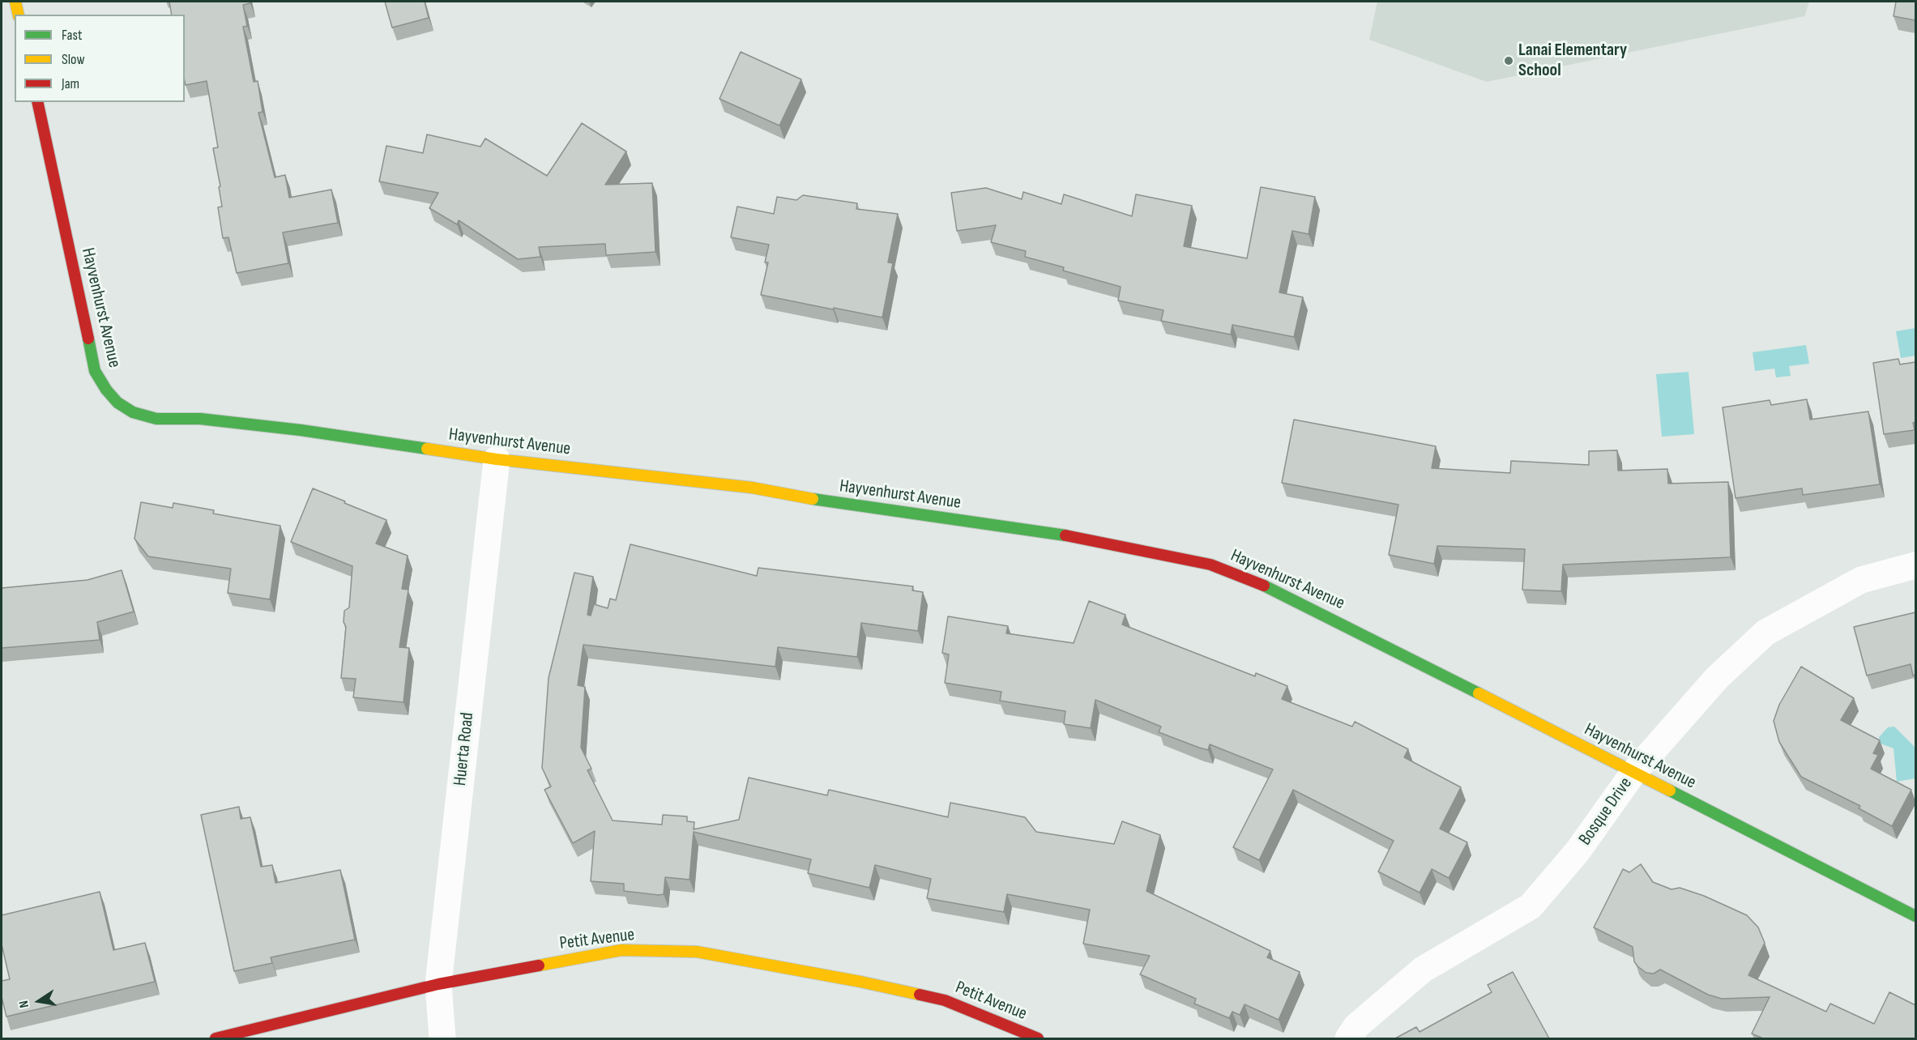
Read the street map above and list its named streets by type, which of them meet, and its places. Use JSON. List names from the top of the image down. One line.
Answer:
{"streets":{"main road":["Hayvenhurst Avenue","Petit Avenue"],"street":["Huerta Road","Bosque Drive"]},"crossings":[["Hayvenhurst Avenue","Huerta Road"],["Hayvenhurst Avenue","Bosque Drive"],["Huerta Road","Petit Avenue"]],"places":["Lanai Elementary School"],"legend":["Fast","Slow","Jam"],"north":"left"}
